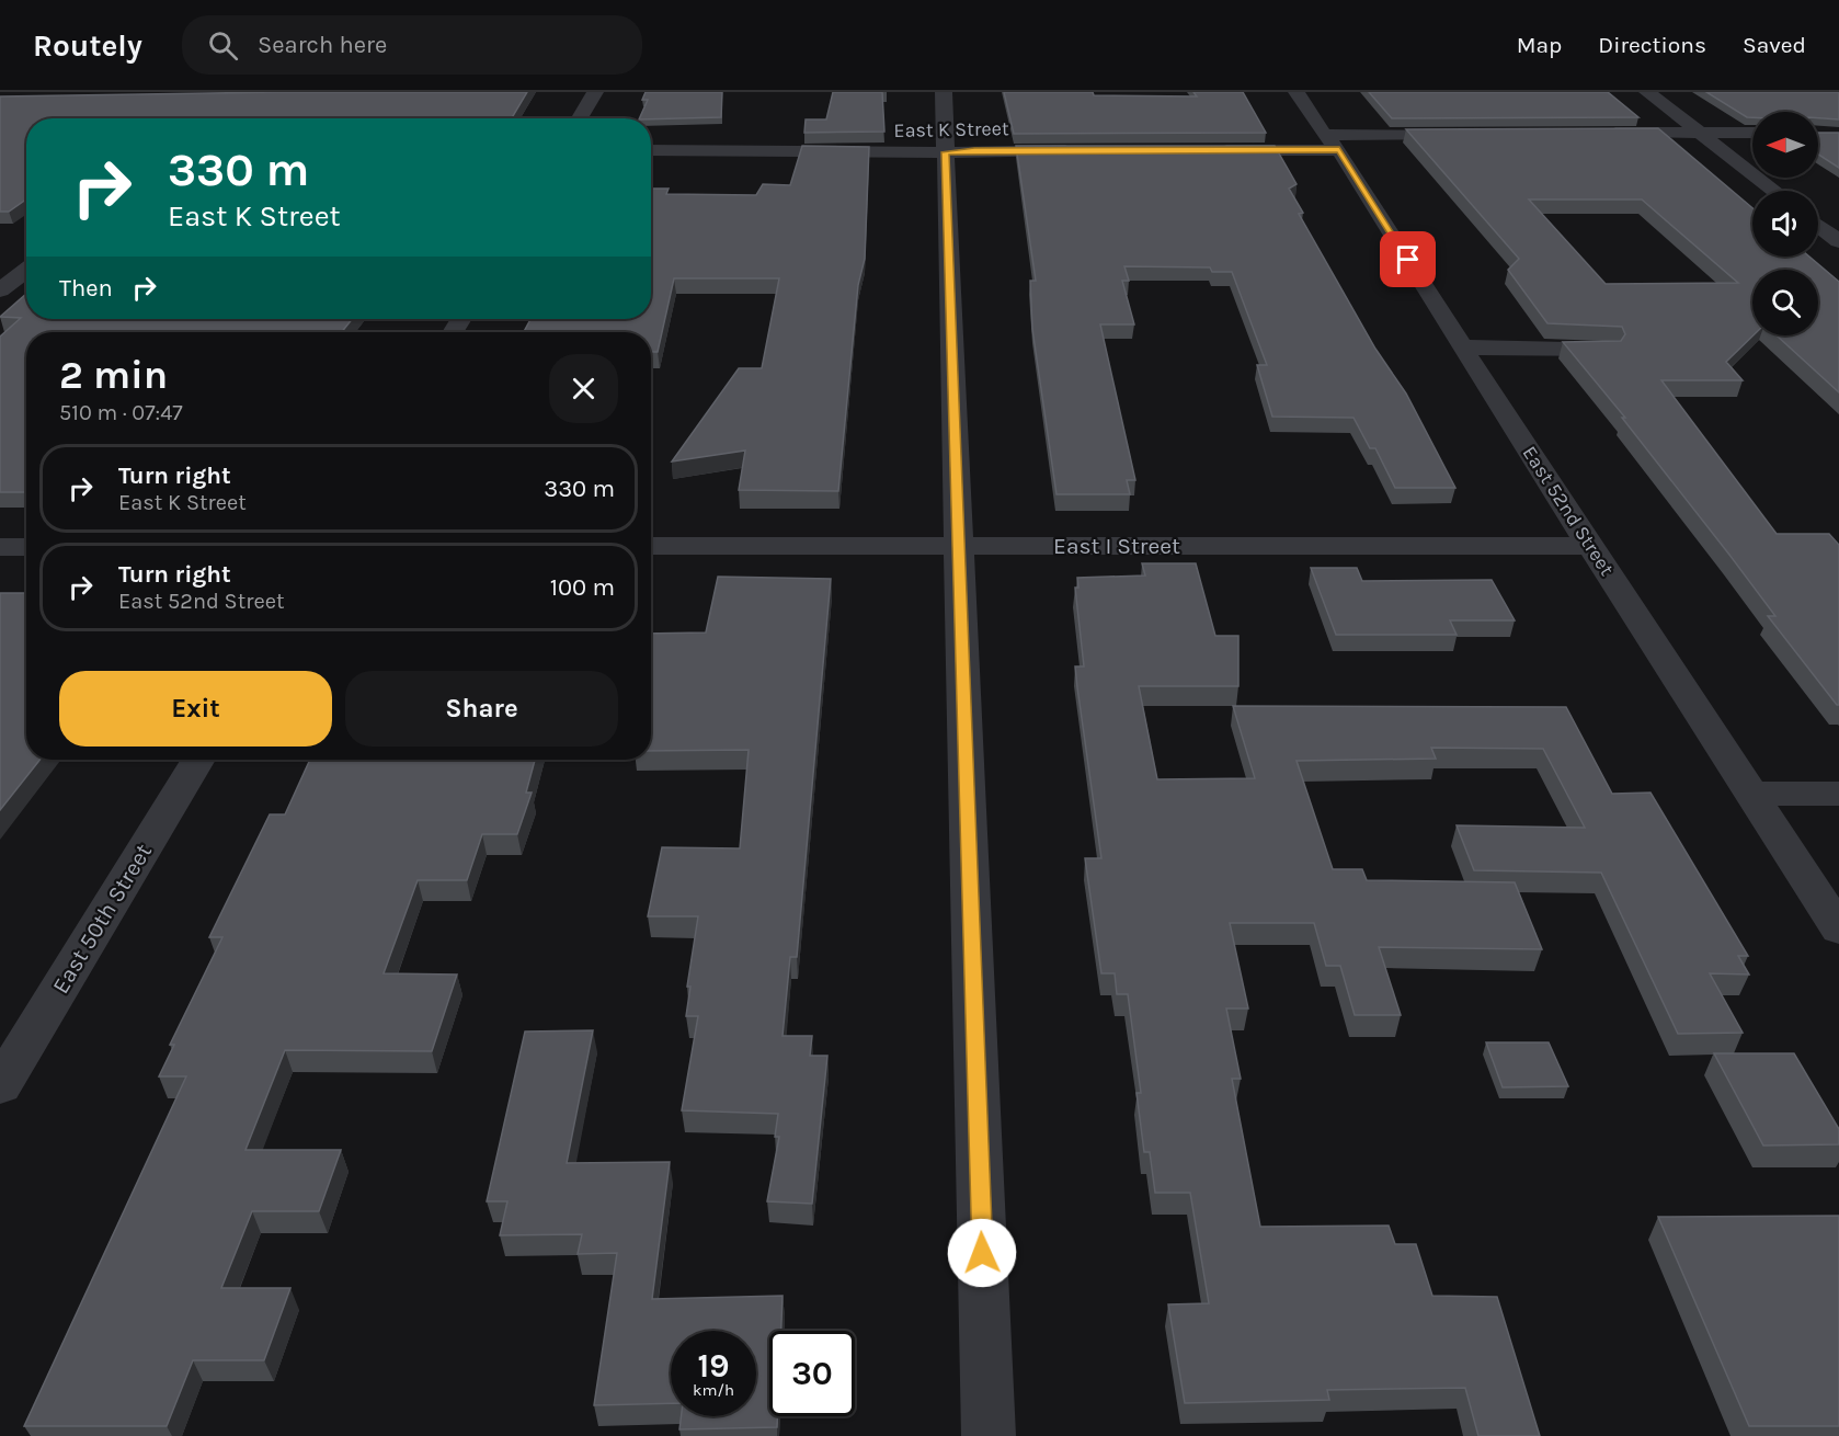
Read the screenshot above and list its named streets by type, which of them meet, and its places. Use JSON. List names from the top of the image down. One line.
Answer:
{"streets":{"street":["East K Street","East 52nd Street","East I Street","East 50th Street"]},"crossings":[["East 52nd Street","East I Street"]],"north":"left","page":{"header":"Routely","search":"Search here","nav":["Map","Directions","Saved"],"turn":["330 m","East K Street"],"then":"Then","heading":["2 min","510 m · 07:47"],"list":[{"name":"Turn right","note":"East K Street","value":"330 m"},{"name":"Turn right","note":"East 52nd Street","value":"100 m"}],"buttons":["Exit","Share"],"speed":"19 km/h","limit":"30"}}
